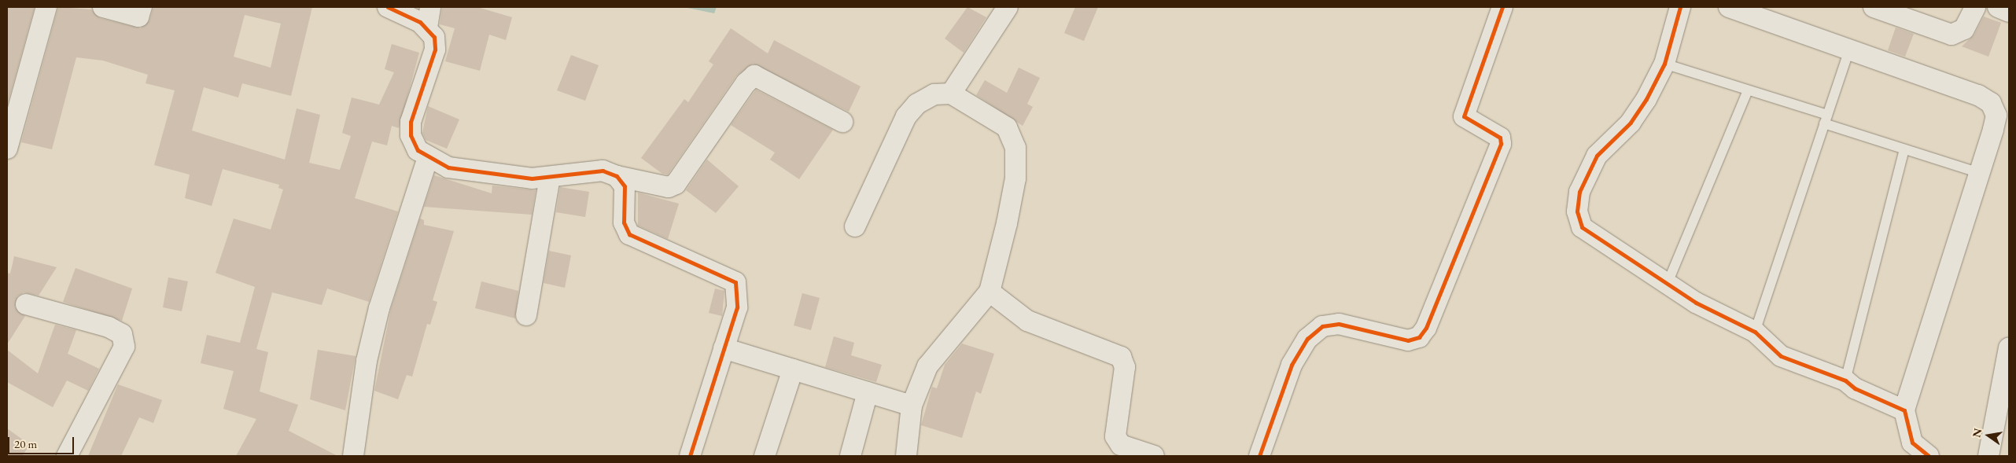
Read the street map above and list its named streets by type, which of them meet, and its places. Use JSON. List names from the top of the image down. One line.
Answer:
{"scale_bar":"20 m","north":"left"}
